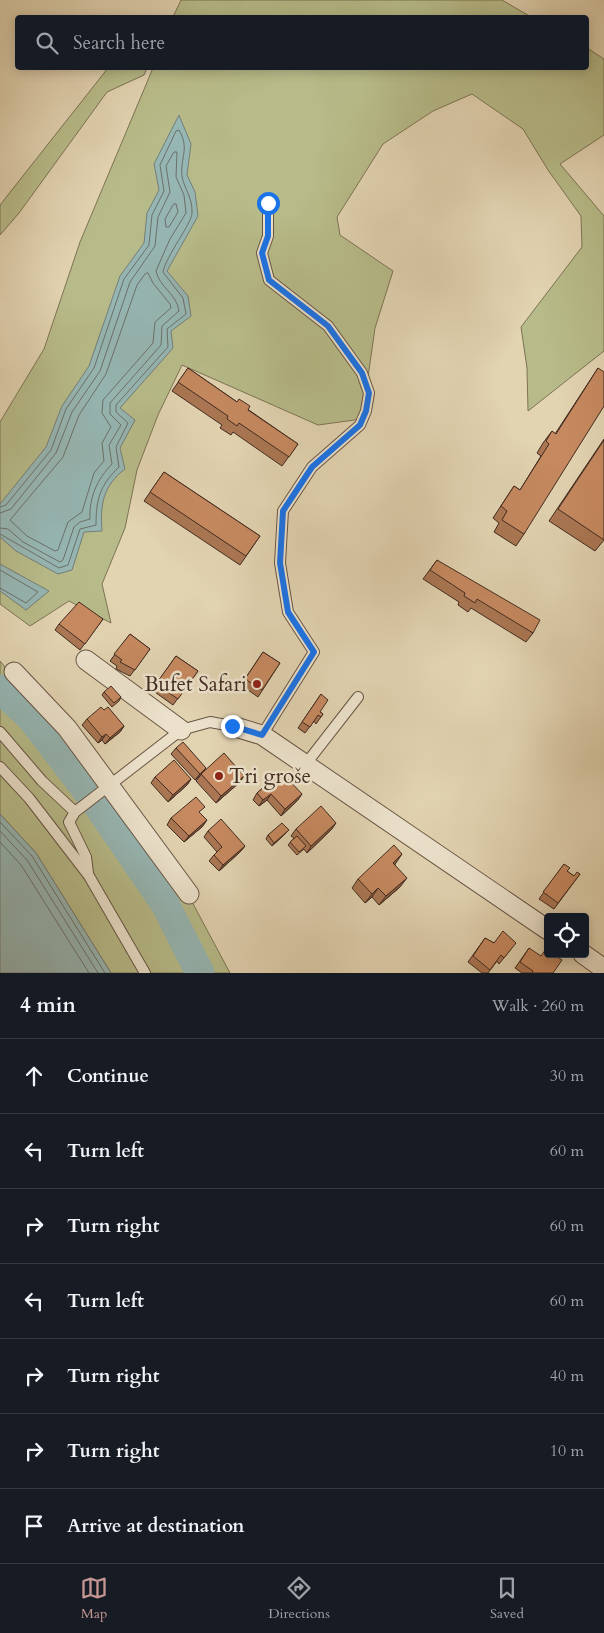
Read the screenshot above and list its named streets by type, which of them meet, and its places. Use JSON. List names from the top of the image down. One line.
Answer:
{"places":["Bufet Safari","Tri groše"],"page":{"search":"Search here","heading":["4 min","Walk · 260 m"],"list":[["Continue","30 m"],["Turn left","60 m"],["Turn right","60 m"],["Turn left","60 m"],["Turn right","40 m"],["Turn right","10 m"],"Arrive at destination"],"nav":["Map","Directions","Saved"]}}
